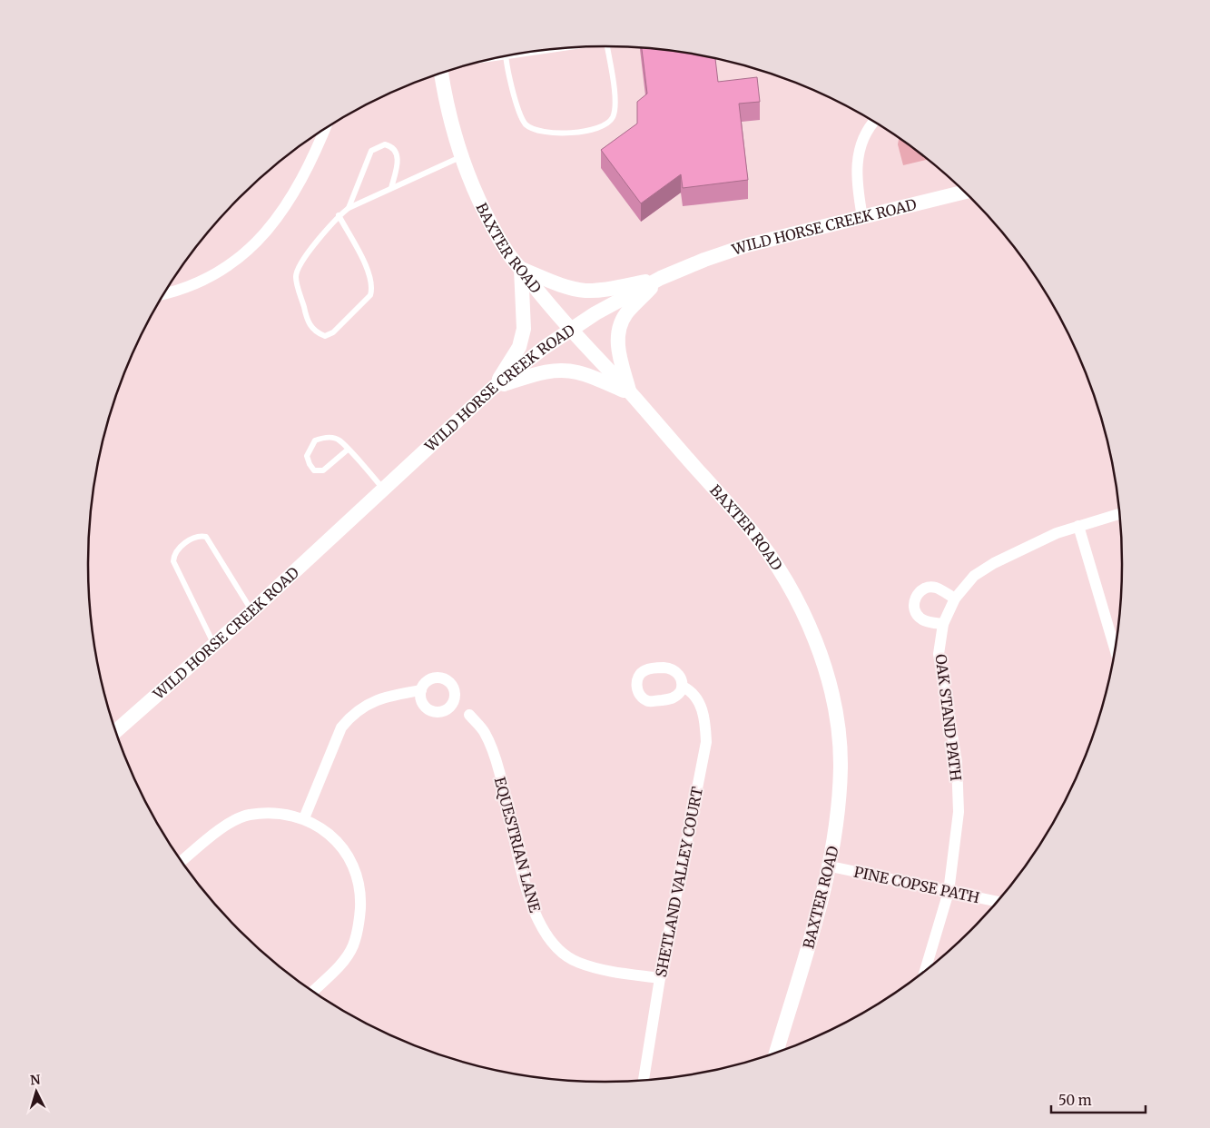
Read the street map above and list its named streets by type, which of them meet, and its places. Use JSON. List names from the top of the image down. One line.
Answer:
{"streets":{"main road":["WILD HORSE CREEK ROAD","BAXTER ROAD"],"street":["OAK STAND PATH","EQUESTRIAN LANE","SHETLAND VALLEY COURT","PINE COPSE PATH"]},"crossings":[["WILD HORSE CREEK ROAD","BAXTER ROAD"],["BAXTER ROAD","PINE COPSE PATH"],["OAK STAND PATH","PINE COPSE PATH"],["EQUESTRIAN LANE","SHETLAND VALLEY COURT"]],"scale_bar":"50 m","north":"top"}
